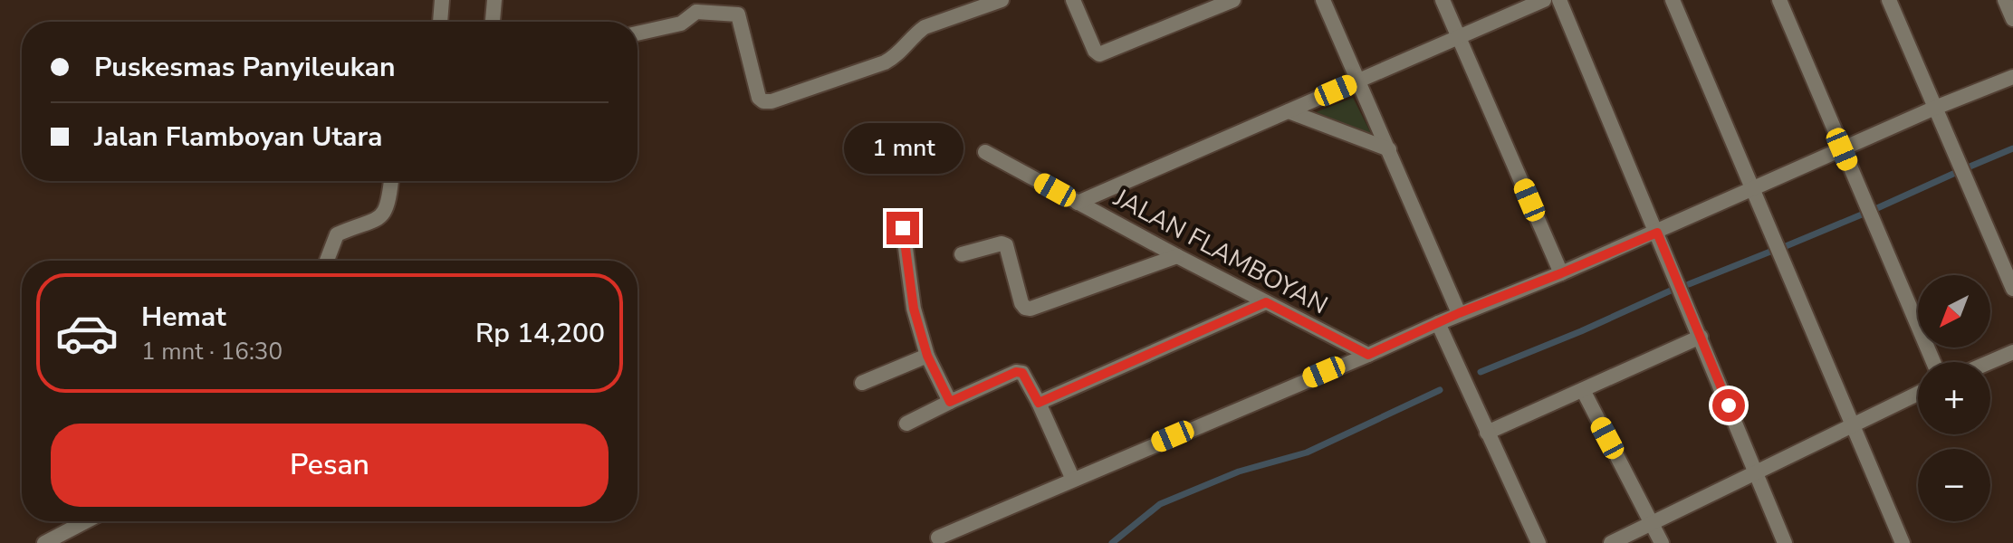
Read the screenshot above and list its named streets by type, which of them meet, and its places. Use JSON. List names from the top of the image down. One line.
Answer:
{"streets":{"street":["JALAN FLAMBOYAN"]},"north":"bottom left","page":{"banner":["Puskesmas Panyileukan","Jalan Flamboyan Utara"],"bubble":"1 mnt","list":[{"name":"Hemat","note":"1 mnt · 16:30","value":"Rp 14,200"}],"map_buttons":["+","−"],"buttons":"Pesan"}}
